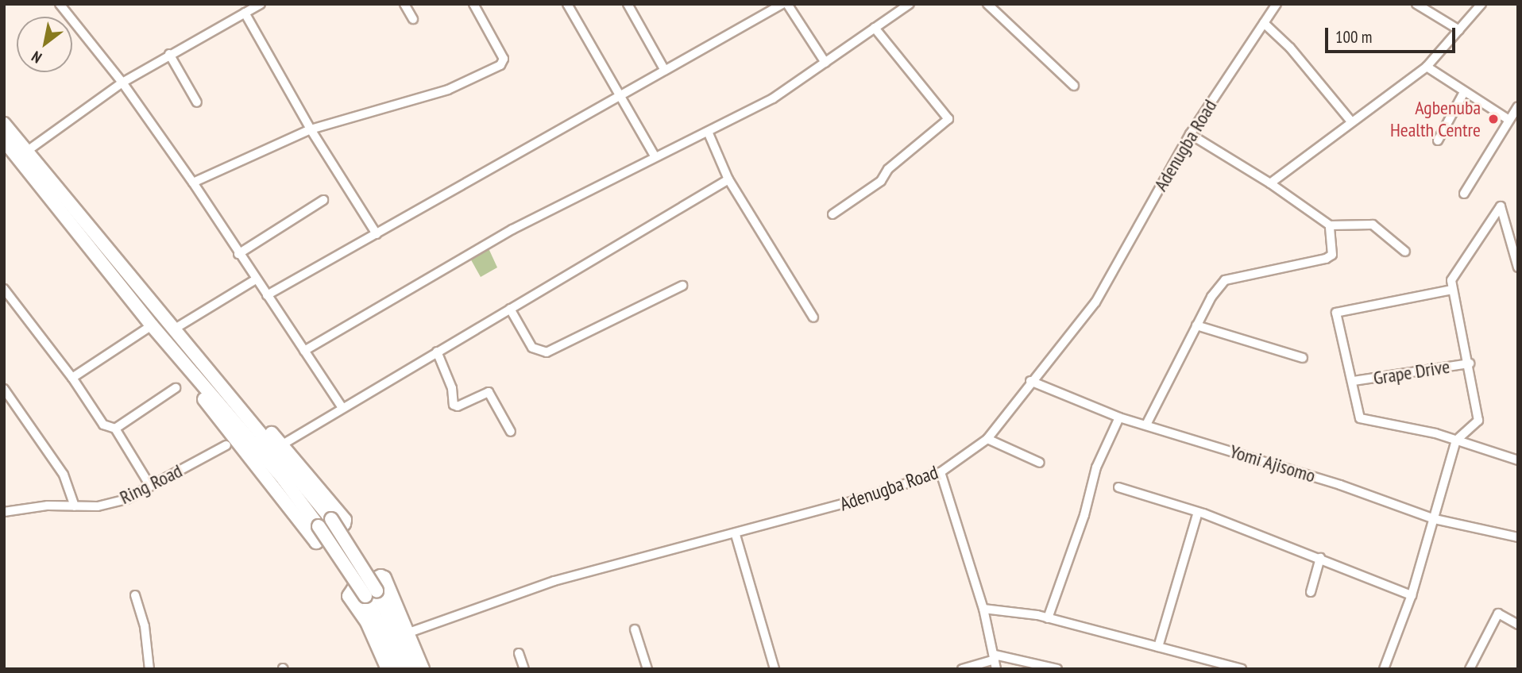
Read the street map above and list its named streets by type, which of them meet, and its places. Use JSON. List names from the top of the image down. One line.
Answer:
{"streets":{"street":["Adenugba Road","Grape Drive","Yomi Ajisomo","Ring Road"]},"crossings":[["Adenugba Road","Yomi Ajisomo"]],"places":["Agbenuba Health Centre"],"scale_bar":"100 m","north":"bottom left"}
